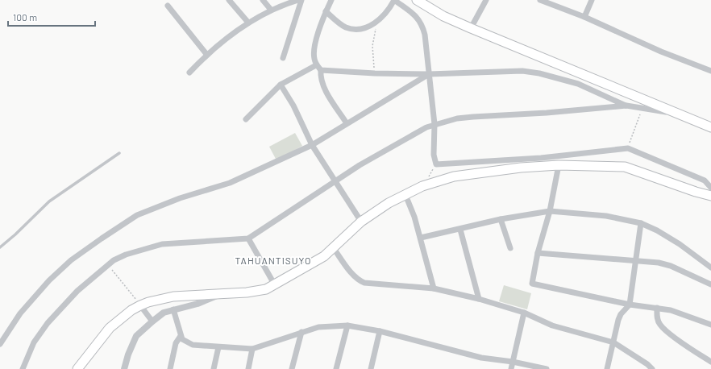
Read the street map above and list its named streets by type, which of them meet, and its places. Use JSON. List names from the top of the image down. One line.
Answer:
{"districts":["TAHUANTISUYO"],"scale_bar":"100 m"}
